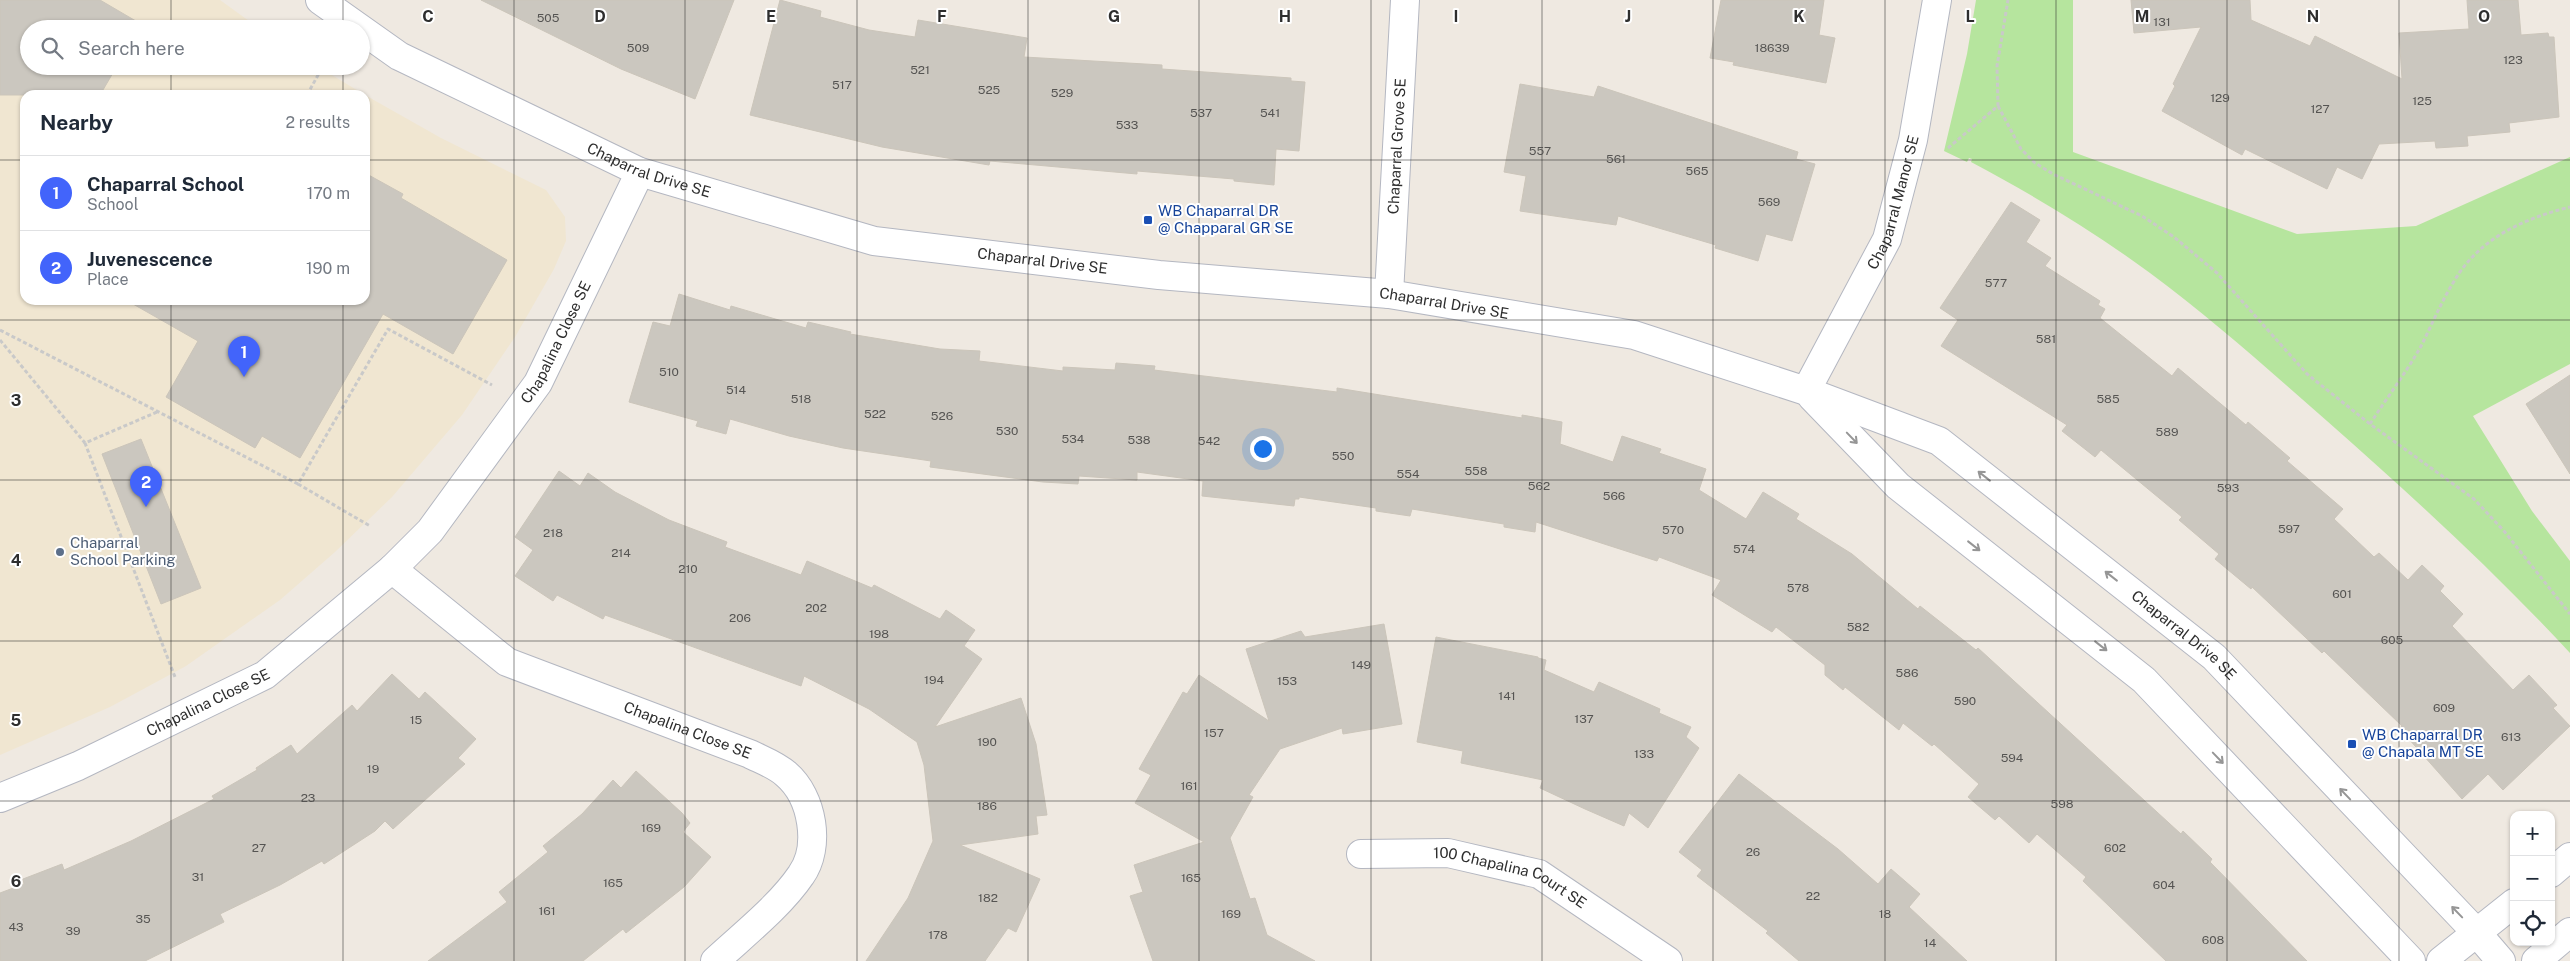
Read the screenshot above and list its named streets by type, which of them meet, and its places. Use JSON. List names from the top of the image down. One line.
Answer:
{"streets":{"street":["Chaparral Grove SE","Chaparral Drive SE","Chaparral Manor SE","Chapalina Close SE","100 Chapalina Court SE"]},"crossings":[["Chaparral Grove SE","Chaparral Drive SE"],["Chaparral Drive SE","Chaparral Manor SE"],["Chaparral Drive SE","Chapalina Close SE"]],"places":{"transit":["WB Chaparral DR @ Chapparal GR SE","WB Chaparral DR @ Chapala MT SE"],"other":["Chaparral School Parking"]},"house_numbers":["505","131","509","18639","123","521","517","525","529","129","125","127","537","541","533","557","561","565","569","577","581","510","514","518","585","522","526","530","589","534","538","542","550","558","554","562","593","566","597","570","218","574","214","210","578","601","202","206","582","198","605","149","586","194","153","141","590","609","137","15","157","613","190","133","594","19","161","23","598","186","169","27","602","26","31","165","165","604","22","182","161","169","18","35","43","39","178","608","14"],"page":{"search":"Search here","heading":["Nearby","2 results"],"list":[{"mark":"1","name":"Chaparral School","note":"School","value":"170 m"},{"mark":"2","name":"Juvenescence","note":"Place","value":"190 m"}],"pins":["1","2"],"map_buttons":["+","−"]},"grid":{"columns":["C","D","E","F","G","H","I","J","K","L","M","N","O"],"rows":["3","4","5","6"]}}
